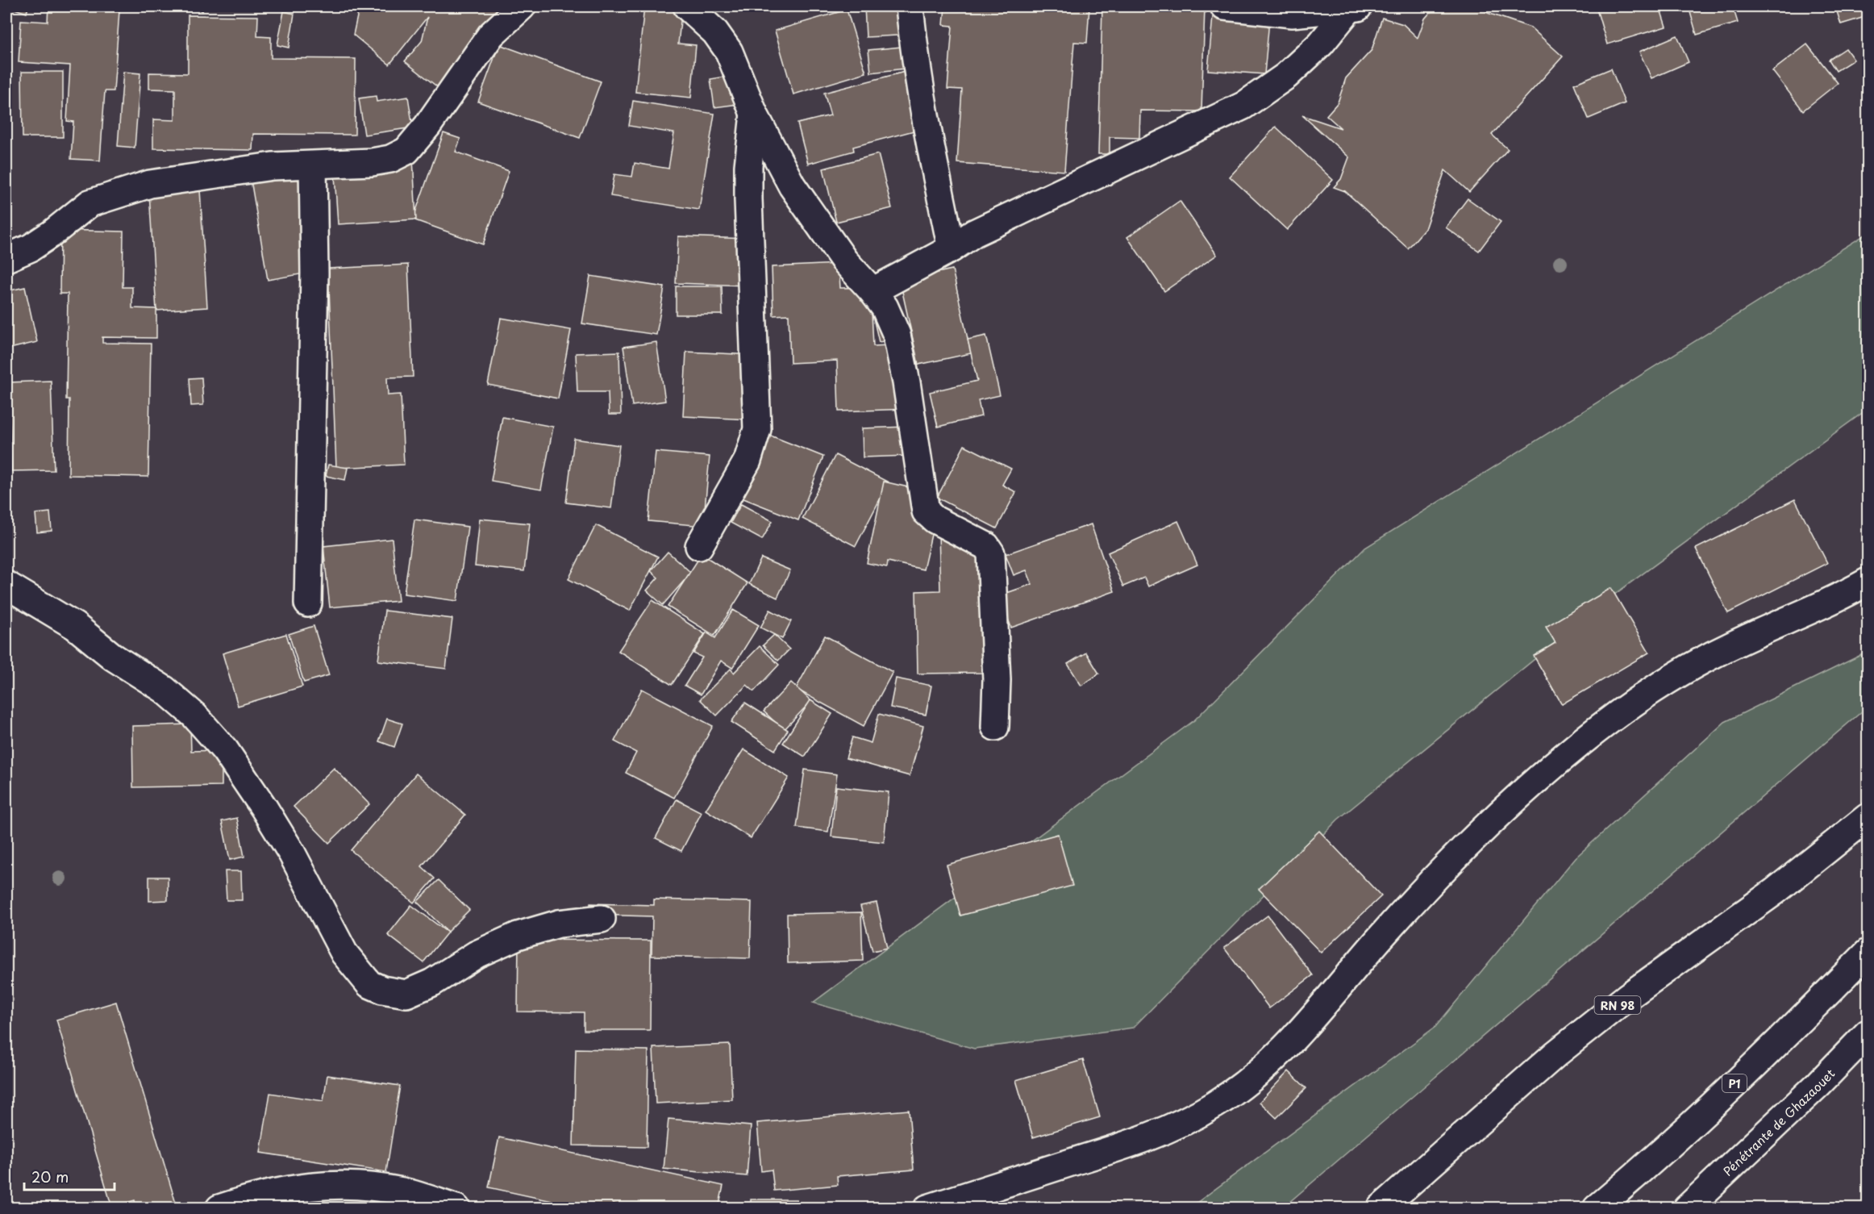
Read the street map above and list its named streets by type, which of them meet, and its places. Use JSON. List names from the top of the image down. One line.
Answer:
{"streets":{"main road":["RN 98","P1","Pénétrante de Ghazaouet"]},"scale_bar":"20 m"}
